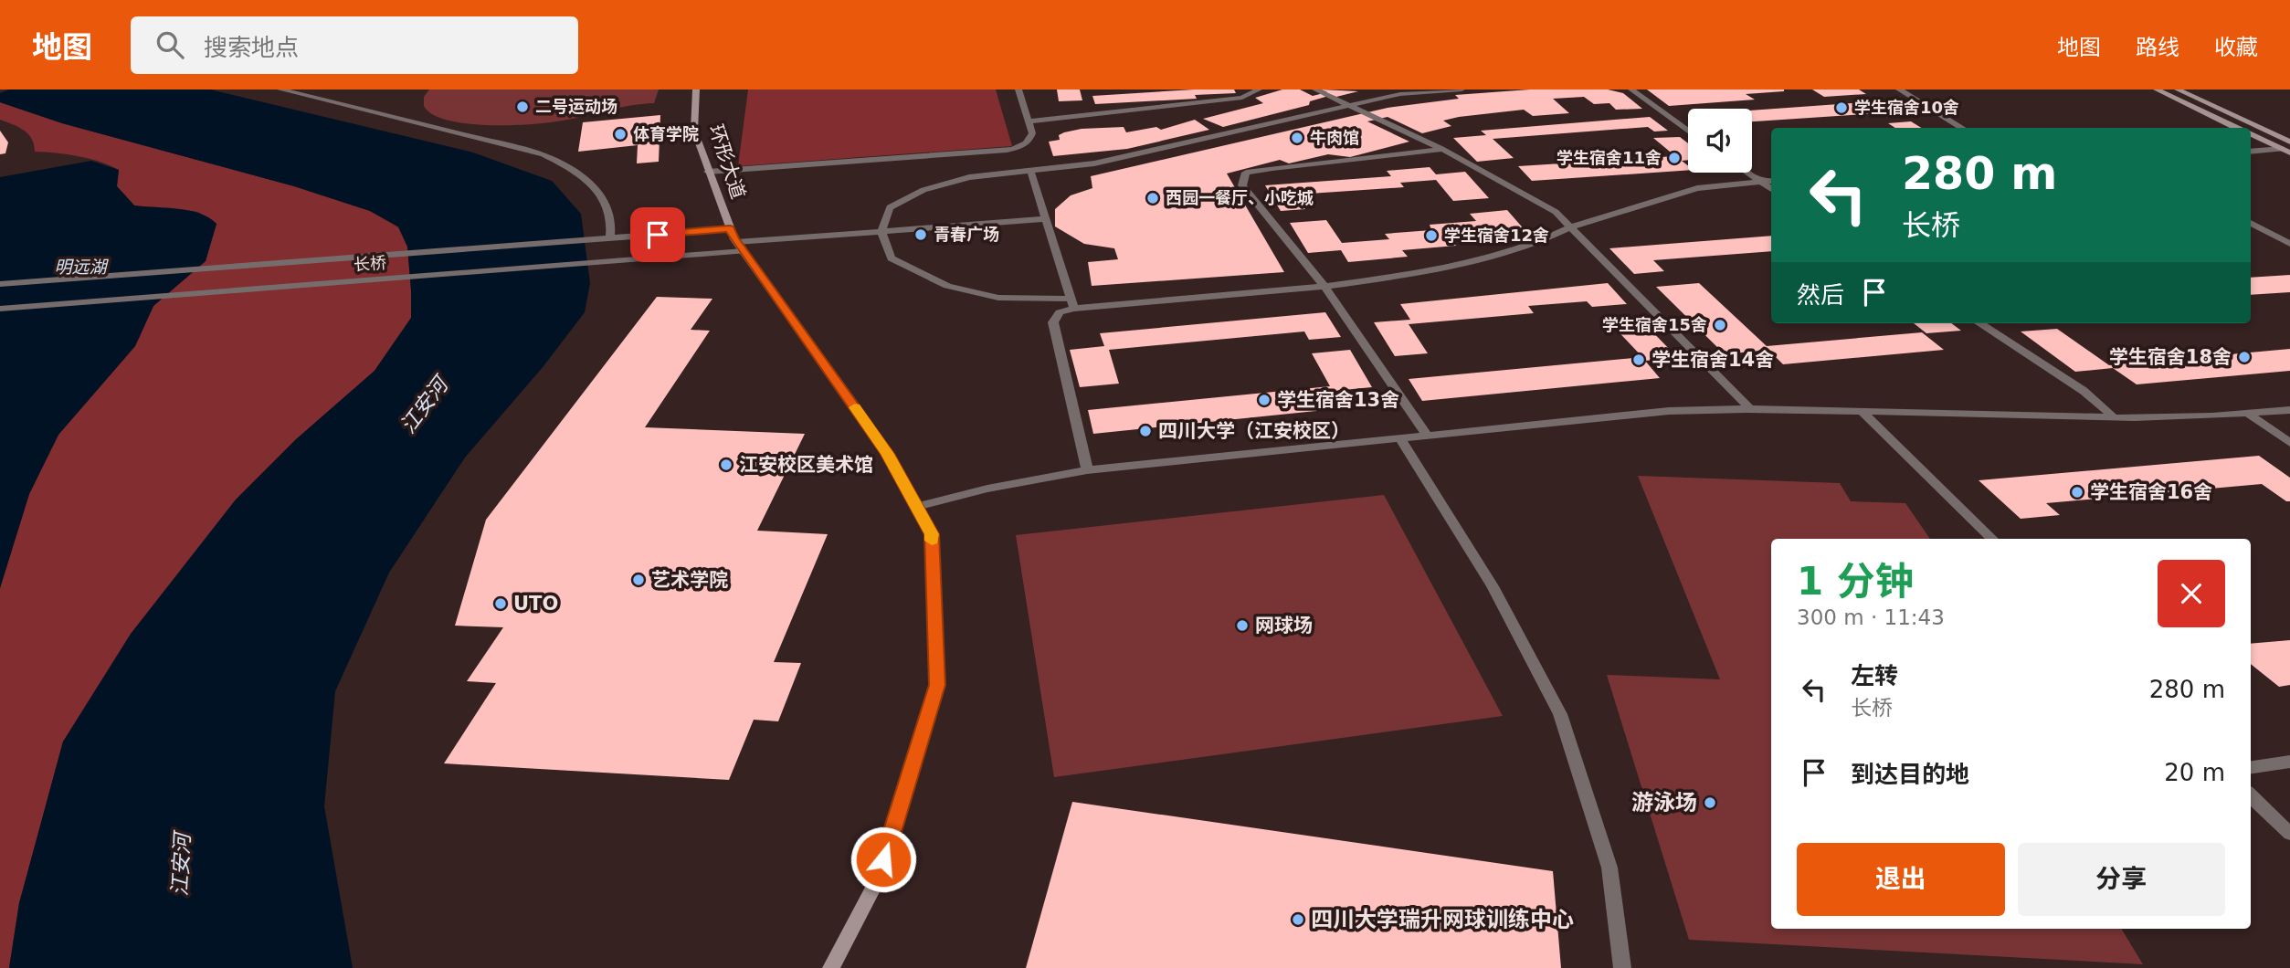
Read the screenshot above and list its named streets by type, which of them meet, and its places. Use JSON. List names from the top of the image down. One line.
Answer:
{"streets":{"street":["环形大道","长桥"]},"crossings":[["环形大道","长桥"]],"water":["明远湖","江安河"],"places":["二号运动场","学生宿舍10舍","体育学院","牛肉馆","学生宿舍11舍","西园一餐厅、小吃城","青春广场","学生宿舍12舍","学生宿舍15舍","学生宿舍18舍","学生宿舍14舍","学生宿舍13舍","四川大学（江安校区）","江安校区美术馆","学生宿舍16舍","艺术学院","UTO","网球场","游泳场","四川大学瑞升网球训练中心"],"page":{"header":"地图","search":"搜索地点","nav":["地图","路线","收藏"],"turn":["280 m","长桥"],"then":"然后","heading":["1 分钟","300 m · 11:43"],"list":[{"name":"左转","note":"长桥","value":"280 m"},{"name":"到达目的地","value":"20 m"}],"buttons":["退出","分享"]}}
